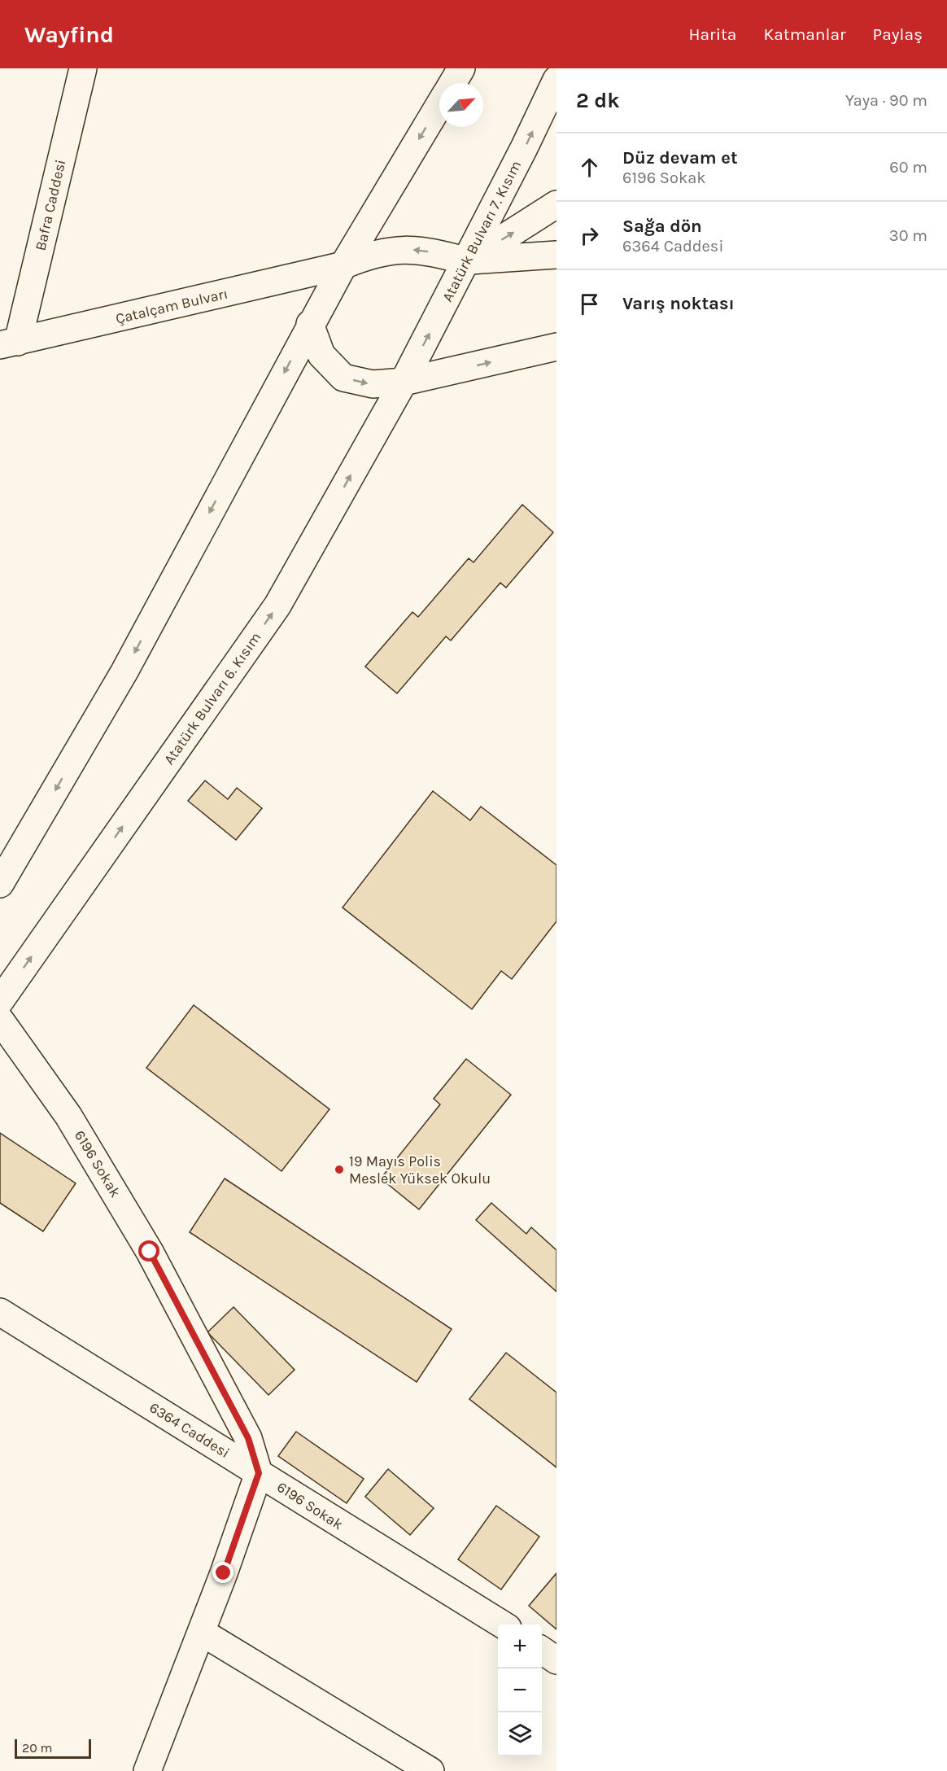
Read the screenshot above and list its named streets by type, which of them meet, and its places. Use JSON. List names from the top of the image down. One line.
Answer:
{"streets":{"main road":["Bafra Caddesi","Atatürk Bulvarı 7. Kısım","Çatalçam Bulvarı","Atatürk Bulvarı 6. Kısım","6196 Sokak","6364 Caddesi"]},"crossings":[["Bafra Caddesi","Çatalçam Bulvarı"],["Atatürk Bulvarı 7. Kısım","Çatalçam Bulvarı"],["Atatürk Bulvarı 7. Kısım","Atatürk Bulvarı 6. Kısım"],["6196 Sokak","6364 Caddesi"]],"places":["19 Mayıs Polis Meslek Yüksek Okulu"],"scale_bar":"20 m","north":"top right","page":{"header":"Wayfind","nav":["Harita","Katmanlar","Paylaş"],"heading":["2 dk","Yaya · 90 m"],"list":[["Düz devam et","6196 Sokak","60 m"],["Sağa dön","6364 Caddesi","30 m"],"Varış noktası"],"map_buttons":["+","−"],"scale":"20 m"}}
